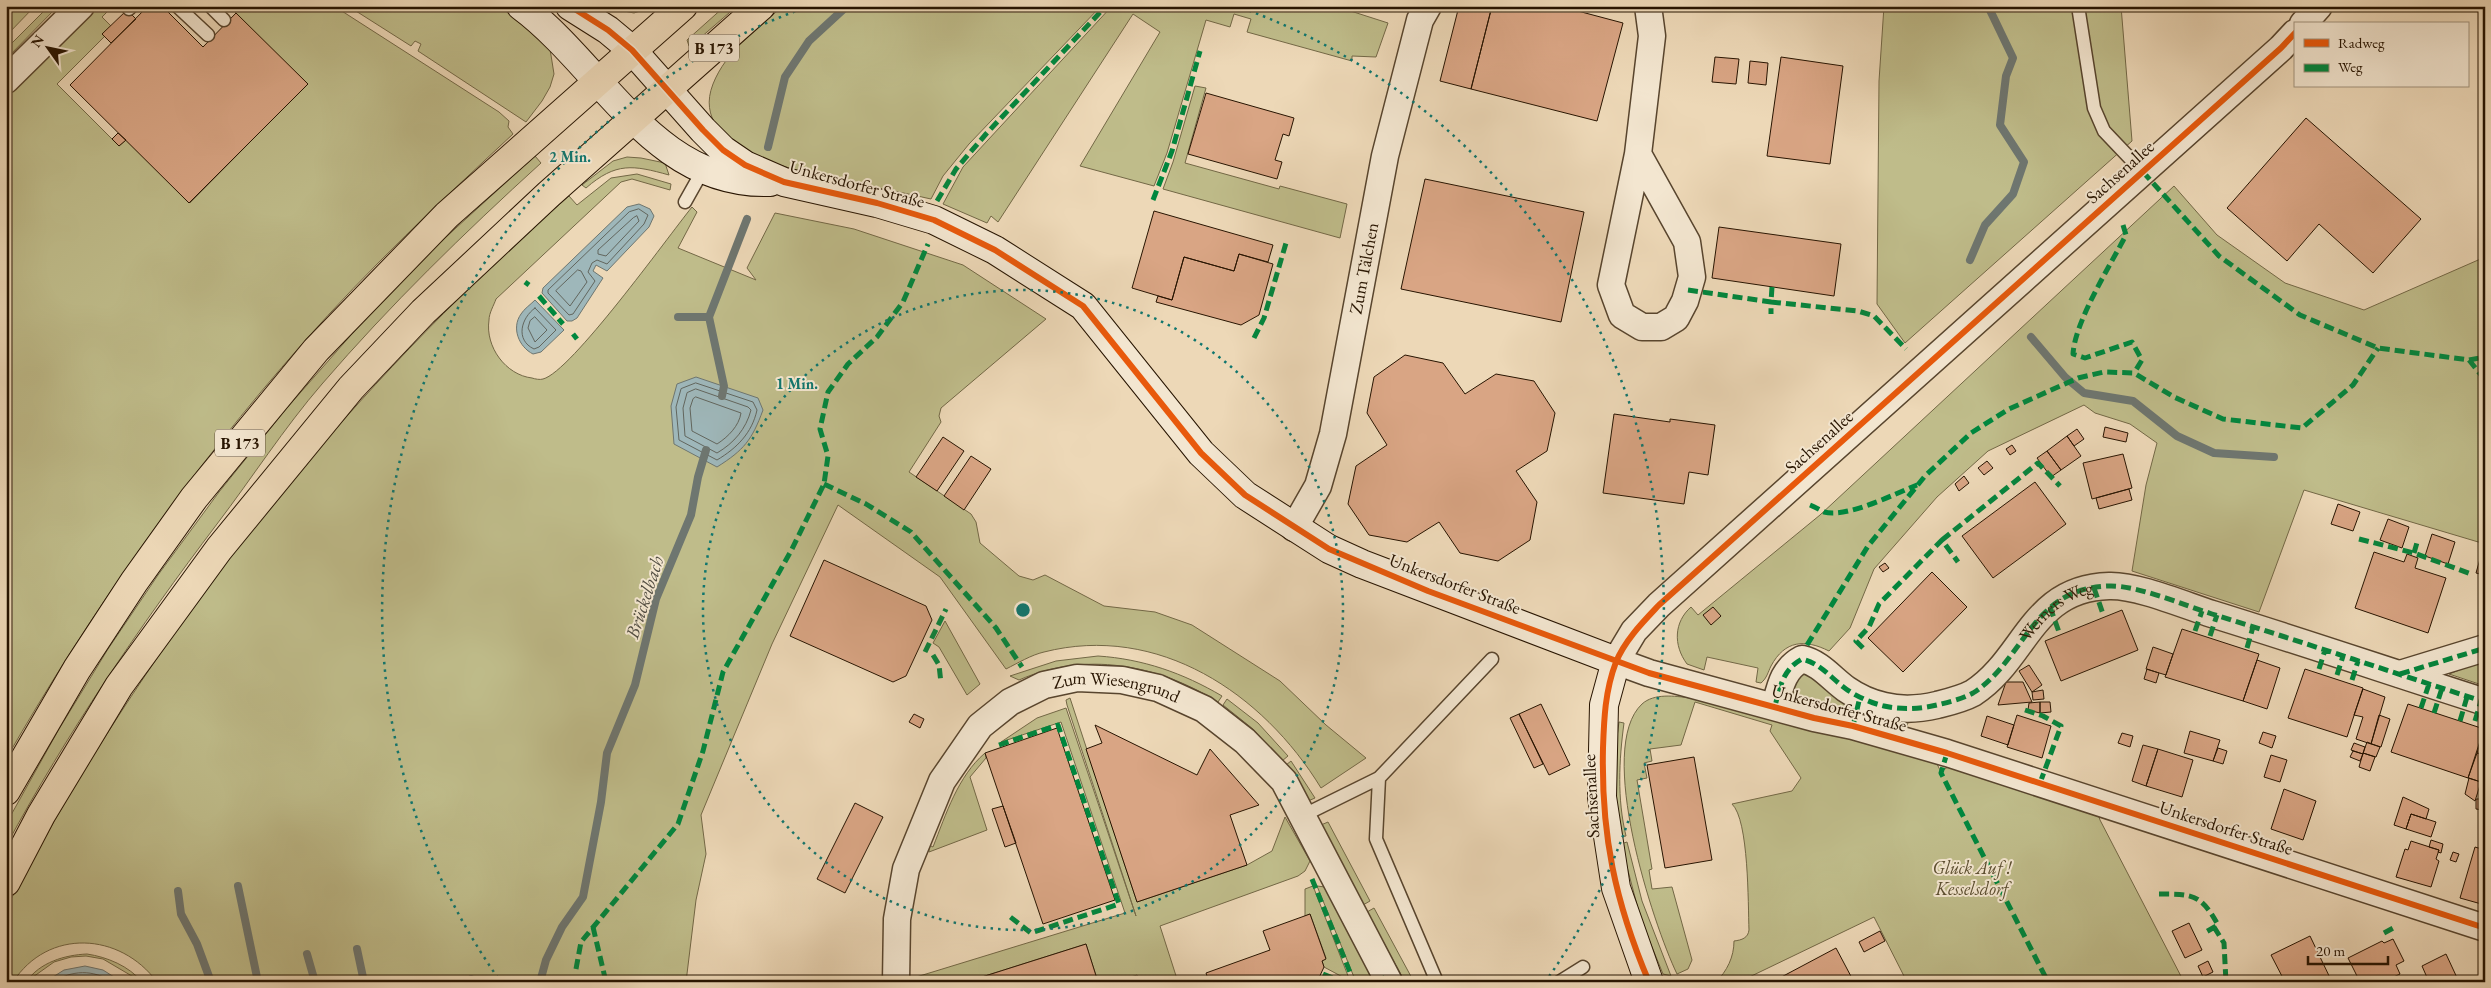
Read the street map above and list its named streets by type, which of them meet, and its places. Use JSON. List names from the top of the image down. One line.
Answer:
{"streets":{"main road":["B 173"],"street":["Sachsenallee","Unkersdorfer Straße","Zum Tälchen","Werners Weg","Zum Wiesengrund"]},"crossings":[["B 173","Unkersdorfer Straße"],["Sachsenallee","Unkersdorfer Straße"],["Unkersdorfer Straße","Zum Tälchen"],["Unkersdorfer Straße","Werners Weg"]],"water":["Brückelbach"],"parks":["Glück Auf ! Kesselsdorf"],"legend":["Radweg","Weg"],"scale_bar":"20 m","north":"top left","rings":["2 Min.","1 Min."]}
